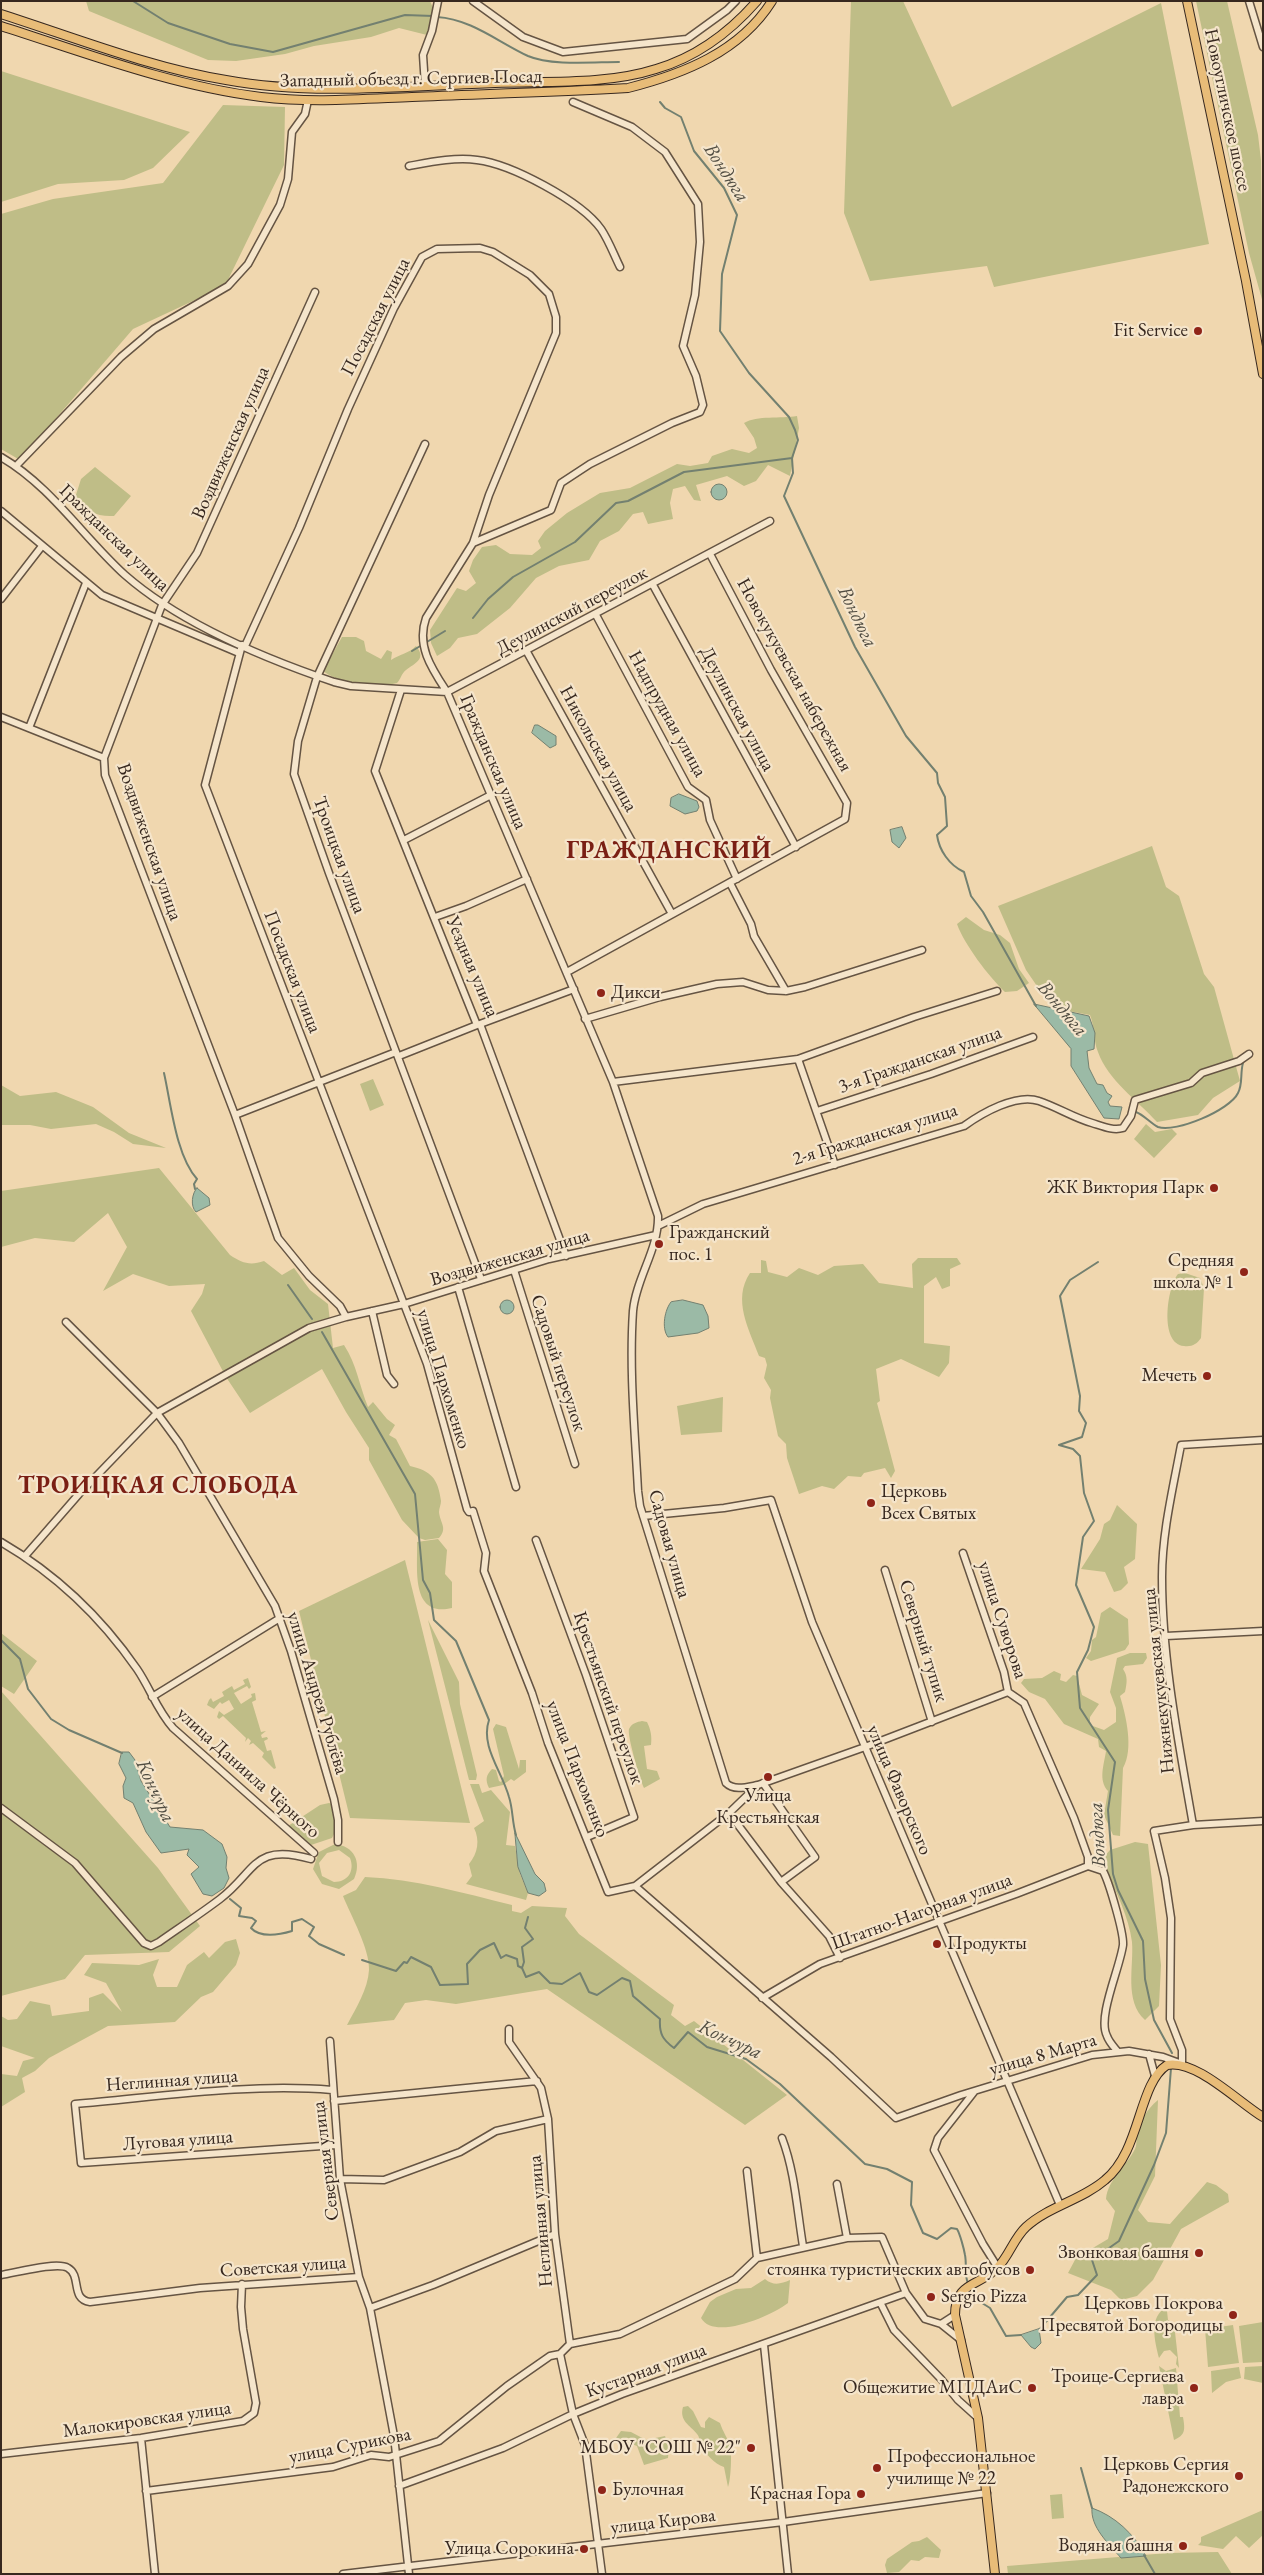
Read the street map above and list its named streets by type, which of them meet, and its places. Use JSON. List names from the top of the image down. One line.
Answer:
{"streets":{"main road":["Западный объезд г. Сергиев Посад","Новоугличское шоссе","улица 8 Марта"],"street":["Посадская улица","Воздвиженская улица","Гражданская улица","Деулинский переулок","Новокукуевская набережная","Деулинская улица","Надпрудная улица","Никольская улица","Троицкая улица","Уездная улица","3-я Гражданская улица","2-я Гражданская улица","Садовый переулок","улица Пархоменко","Садовая улица","улица Суворова","Северный тупик","Нижнекукуевская улица","улица Андрея Рублёва","Крестьянский переулок","улица Даниила Чёрного","улица Фаворского","Штатно-Нагорная улица","Неглинная улица","Луговая улица","Северная улица","Советская улица","Кустарная улица","Малокировская улица","улица Сурикова","улица Кирова"]},"crossings":[["Посадская улица","Воздвиженская улица"],["Посадская улица","Гражданская улица"],["Посадская улица","Деулинский переулок"],["Посадская улица","улица Пархоменко"],["Воздвиженская улица","Гражданская улица"],["Воздвиженская улица","Троицкая улица"],["Воздвиженская улица","Уездная улица"],["Воздвиженская улица","Садовый переулок"],["Воздвиженская улица","улица Пархоменко"],["Воздвиженская улица","Садовая улица"],["Гражданская улица","Деулинский переулок"],["Гражданская улица","Троицкая улица"],["Гражданская улица","Уездная улица"],["Гражданская улица","Садовая улица"],["Деулинский переулок","Новокукуевская набережная"],["Деулинский переулок","Деулинская улица"],["Деулинский переулок","Надпрудная улица"],["Деулинский переулок","Никольская улица"],["Новокукуевская набережная","Деулинская улица"],["2-я Гражданская улица","Садовая улица"],["улица Пархоменко","Крестьянский переулок"],["Садовая улица","улица Фаворского"],["улица Суворова","Штатно-Нагорная улица"],["улица Фаворского","Штатно-Нагорная улица"],["улица Фаворского","улица 8 Марта"],["Штатно-Нагорная улица","улица 8 Марта"],["Неглинная улица","Луговая улица"],["Неглинная улица","Северная улица"],["Луговая улица","Северная улица"],["Северная улица","Советская улица"],["Советская улица","Малокировская улица"]],"districts":["ГРАЖДАНСКИЙ","ТРОИЦКАЯ СЛОБОДА"],"water":["Вондюга","Кончура"],"places":["Fit Service","Дикси","ЖК Виктория Парк","Гражданский пос. 1","Средняя школа № 1","Мечеть","Церковь Всех Святых","Улица Крестьянская","Продукты","Звонковая башня","стоянка туристических автобусов","Sergio Pizza","Церковь Покрова Пресвятой Богородицы","Общежитие МПДАиС","Троице-Сергиева лавра","МБОУ \"СОШ № 22\"","Профессиональное училище № 22","Церковь Сергия Радонежского","Булочная","Красная Гора","Водяная башня","Улица Сорокина"]}
